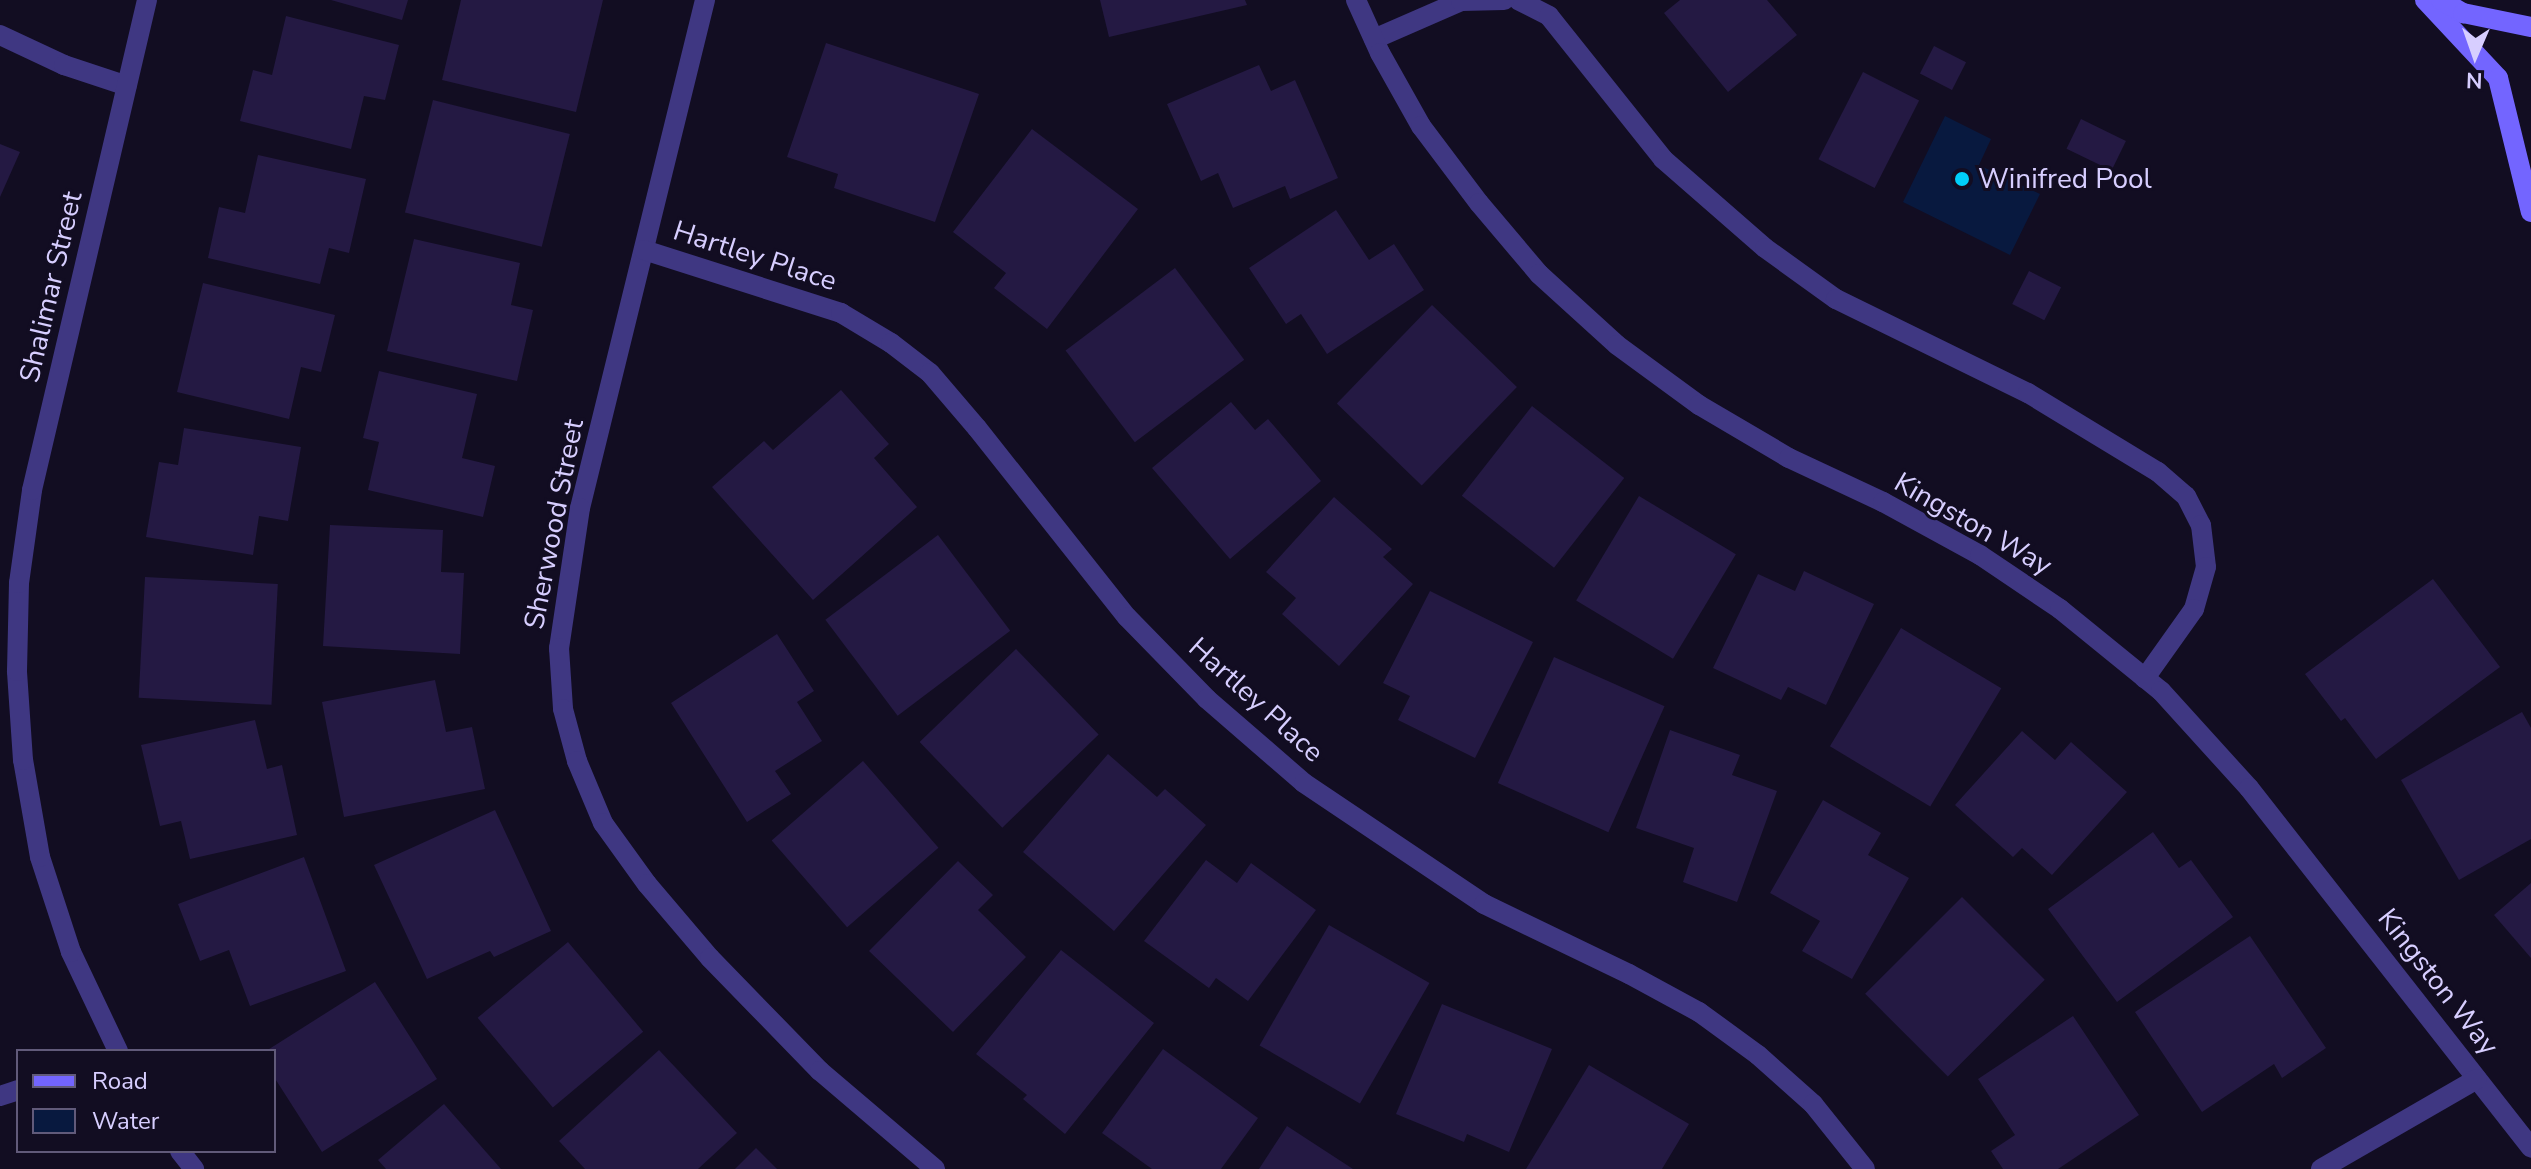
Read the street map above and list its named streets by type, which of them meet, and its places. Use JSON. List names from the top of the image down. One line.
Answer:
{"streets":{"street":["Hartley Place","Shalimar Street","Sherwood Street","Kingston Way"]},"crossings":[["Hartley Place","Sherwood Street"]],"places":["Winifred Pool"],"legend":["Road","Water"],"north":"bottom"}
